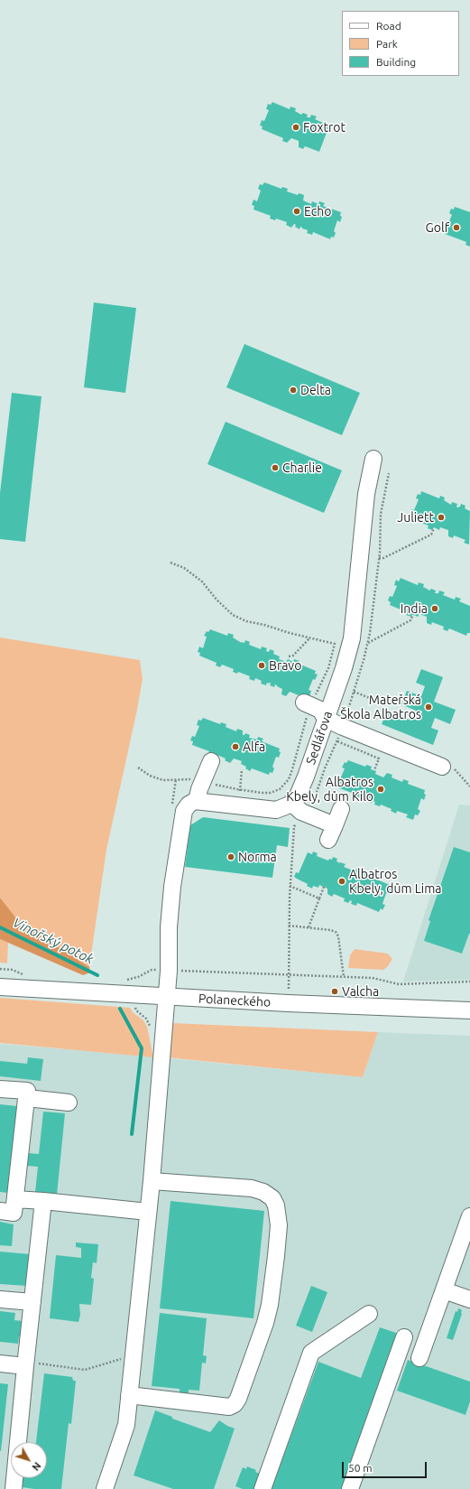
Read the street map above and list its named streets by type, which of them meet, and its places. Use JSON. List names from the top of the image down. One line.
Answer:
{"streets":{"street":["Sedlářova","Polaneckého"]},"water":["Vinořský potok"],"places":["Foxtrot","Echo","Golf","Delta","Charlie","Juliett","India","Bravo","Mateřská Škola Albatros","Alfa","Albatros Kbely, dům Kilo","Norma","Albatros Kbely, dům Lima","Valcha"],"legend":["Road","Park","Building"],"scale_bar":"50 m","north":"bottom right"}
